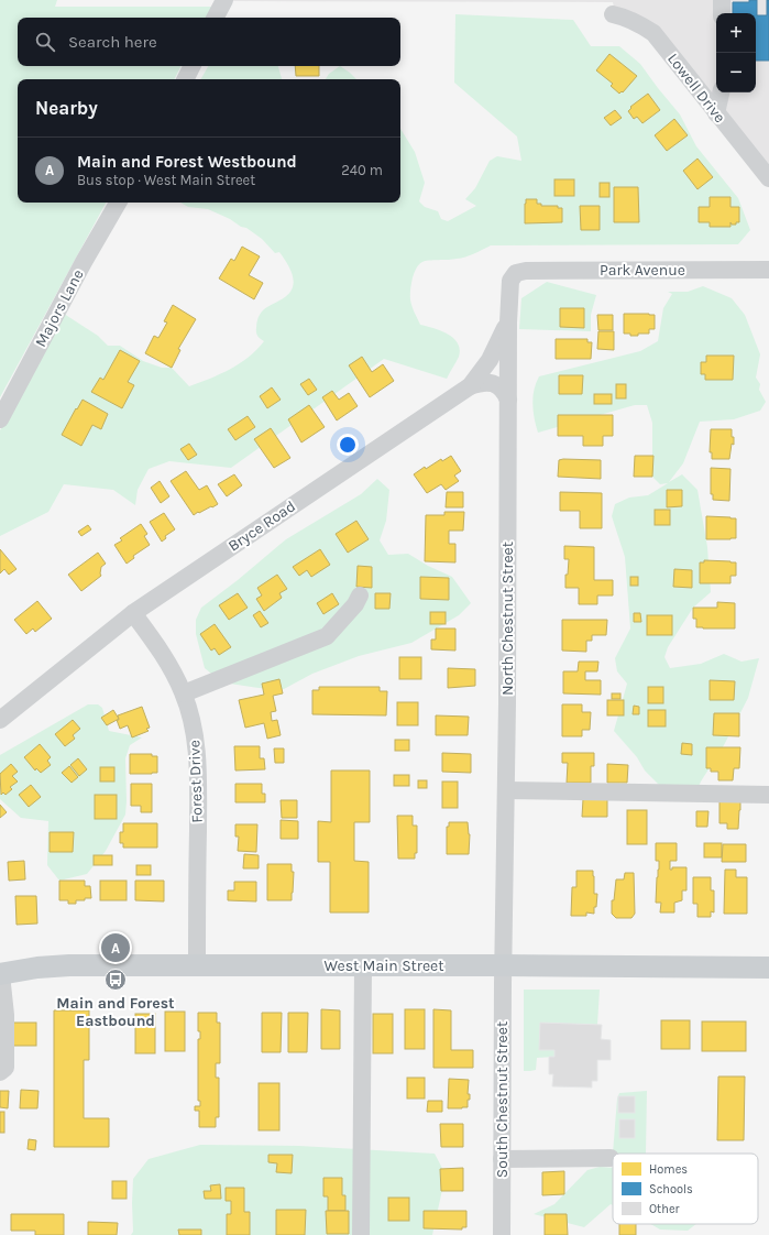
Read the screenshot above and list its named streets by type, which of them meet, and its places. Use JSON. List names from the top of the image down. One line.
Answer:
{"streets":{"main road":["West Main Street"],"street":["Lowell Drive","Park Avenue","Majors Lane","Bryce Road","North Chestnut Street","Forest Drive","South Chestnut Street"]},"crossings":[["Park Avenue","North Chestnut Street"],["Bryce Road","North Chestnut Street"],["Bryce Road","Forest Drive"],["North Chestnut Street","West Main Street"],["North Chestnut Street","South Chestnut Street"],["Forest Drive","West Main Street"],["West Main Street","South Chestnut Street"]],"places":{"bus stop":["Main and Forest Eastbound"]},"legend":["Homes","Schools","Other"],"page":{"map_buttons":["+","−"],"search":"Search here","heading":"Nearby","list":[{"mark":"A","name":"Main and Forest Westbound","note":"Bus stop · West Main Street","value":"240 m"}],"pins":"A"}}
